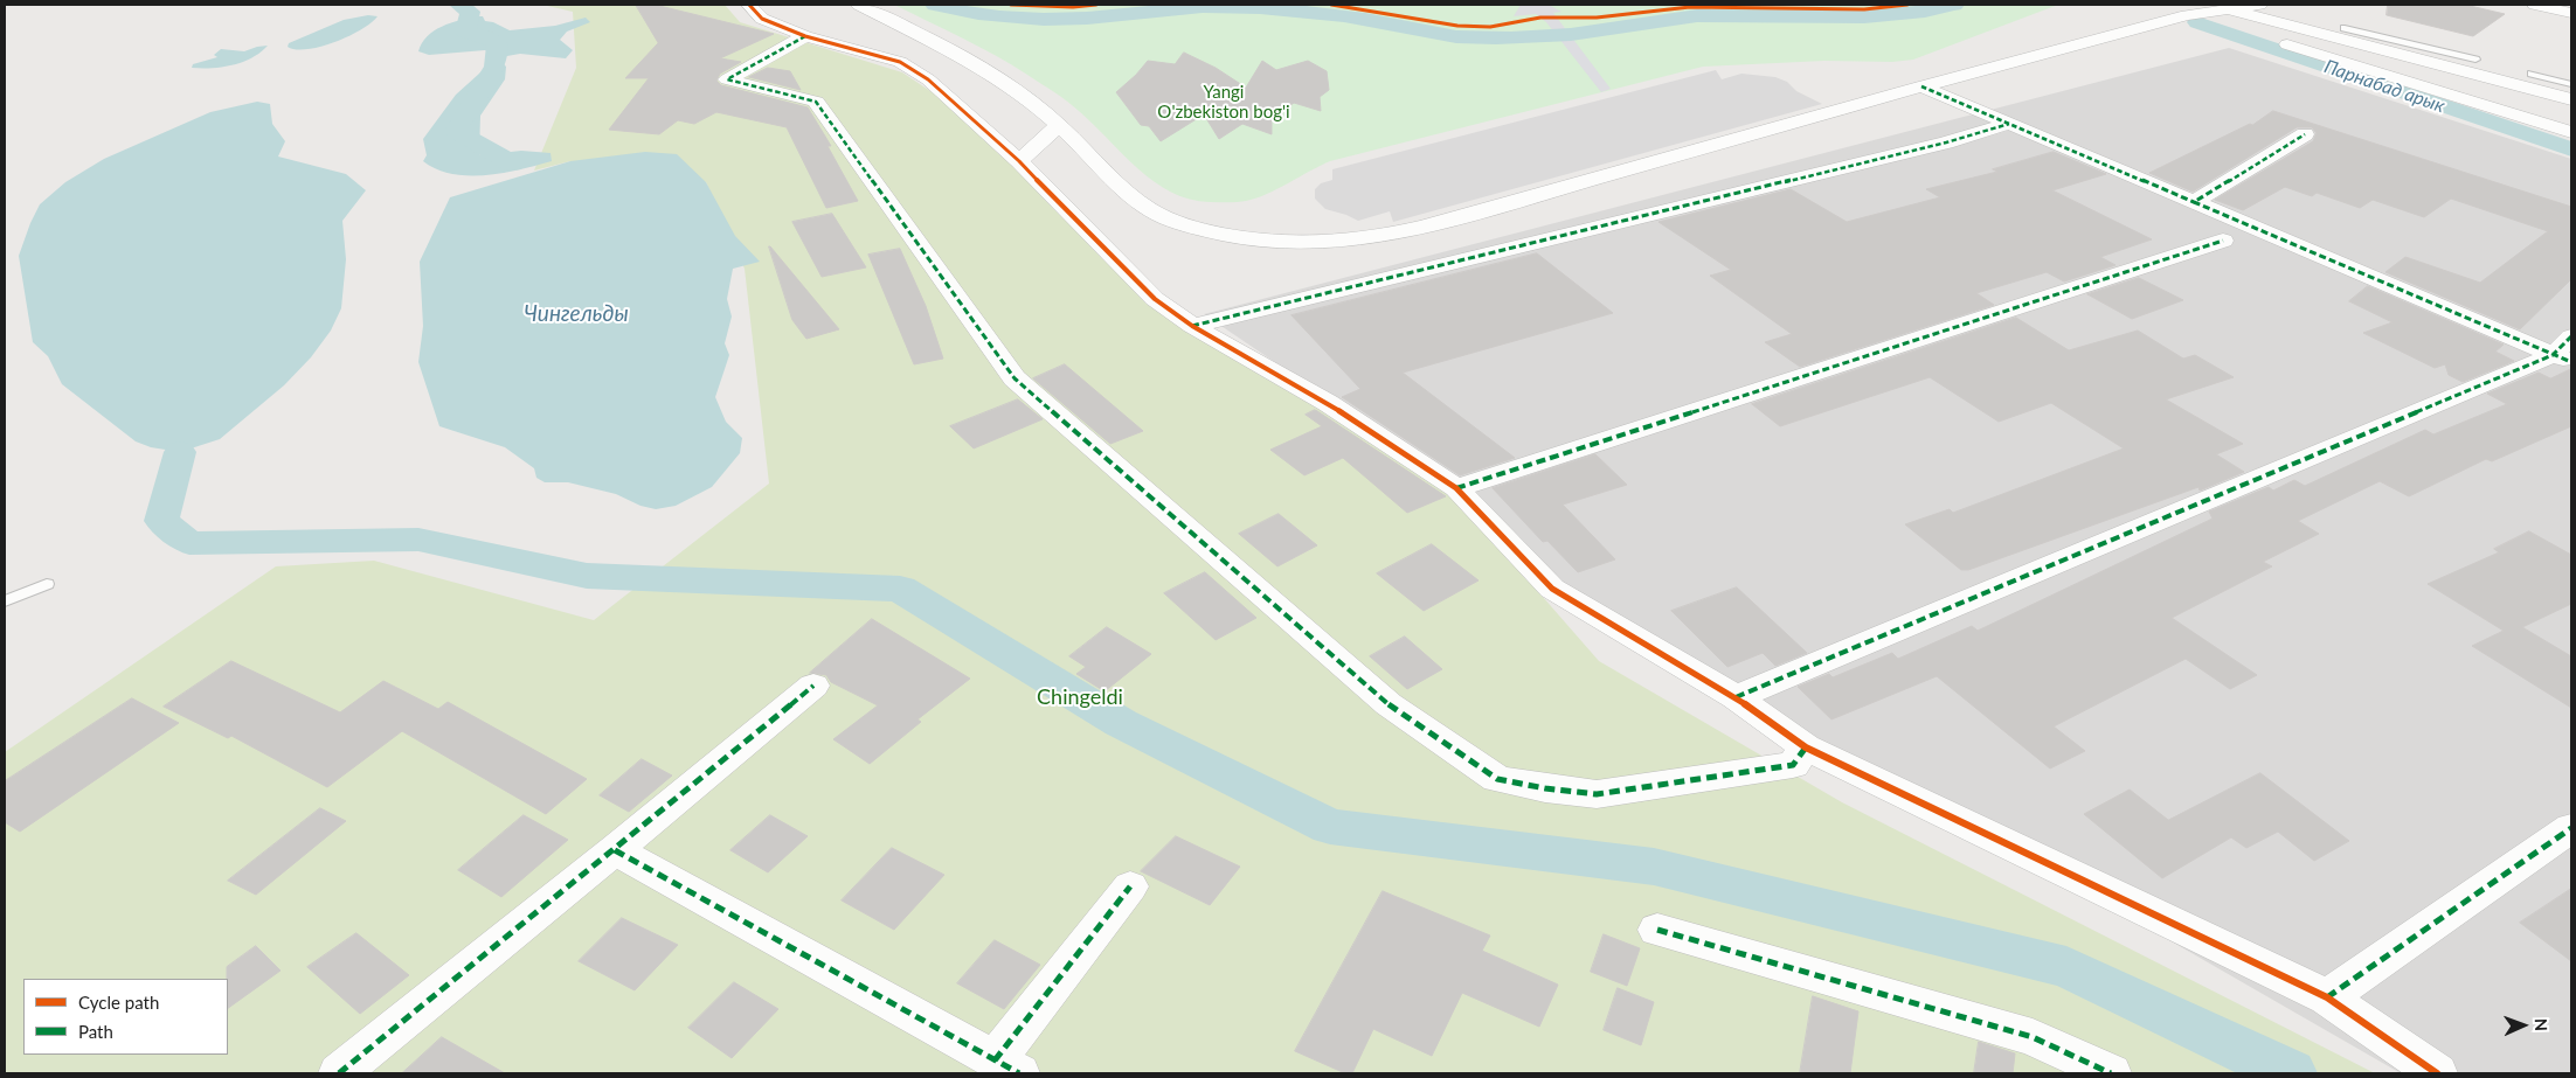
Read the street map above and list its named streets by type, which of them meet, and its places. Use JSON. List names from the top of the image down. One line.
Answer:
{"water":["Парнабад арык","Чингельды"],"parks":["Yangi O'zbekiston bog'i","Chingeldi"],"legend":["Cycle path","Path"],"north":"right"}
